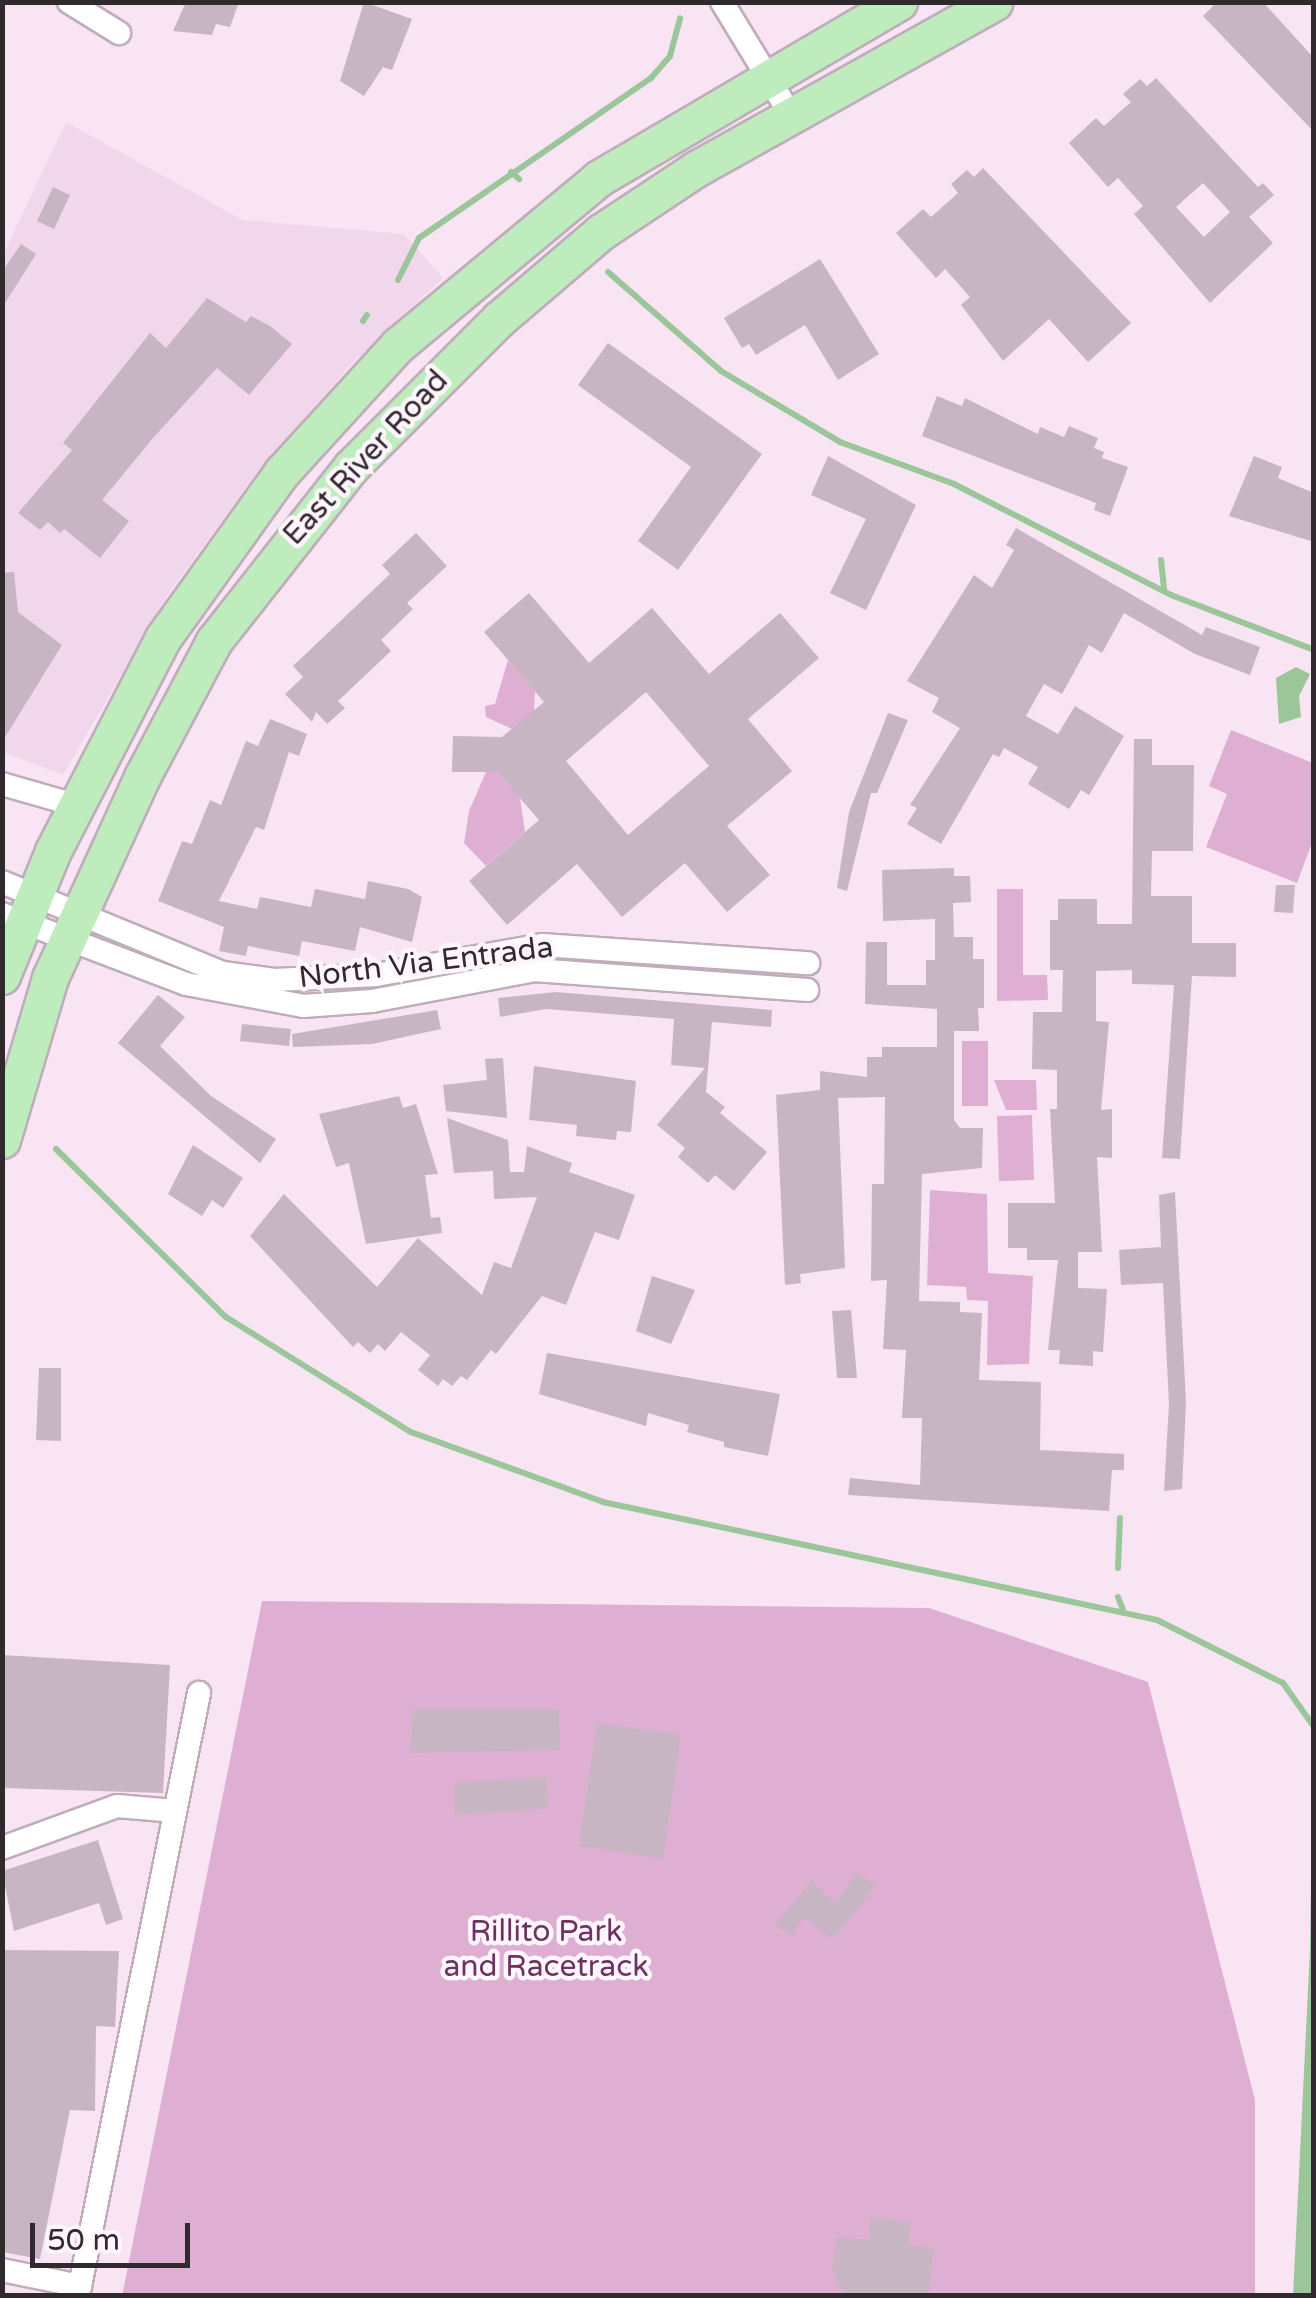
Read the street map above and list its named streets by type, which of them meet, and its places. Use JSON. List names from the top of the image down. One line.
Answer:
{"streets":{"main road":["East River Road"],"street":["North Via Entrada"]},"crossings":[["East River Road","North Via Entrada"]],"parks":["Rillito Park and Racetrack"],"scale_bar":"50 m"}
